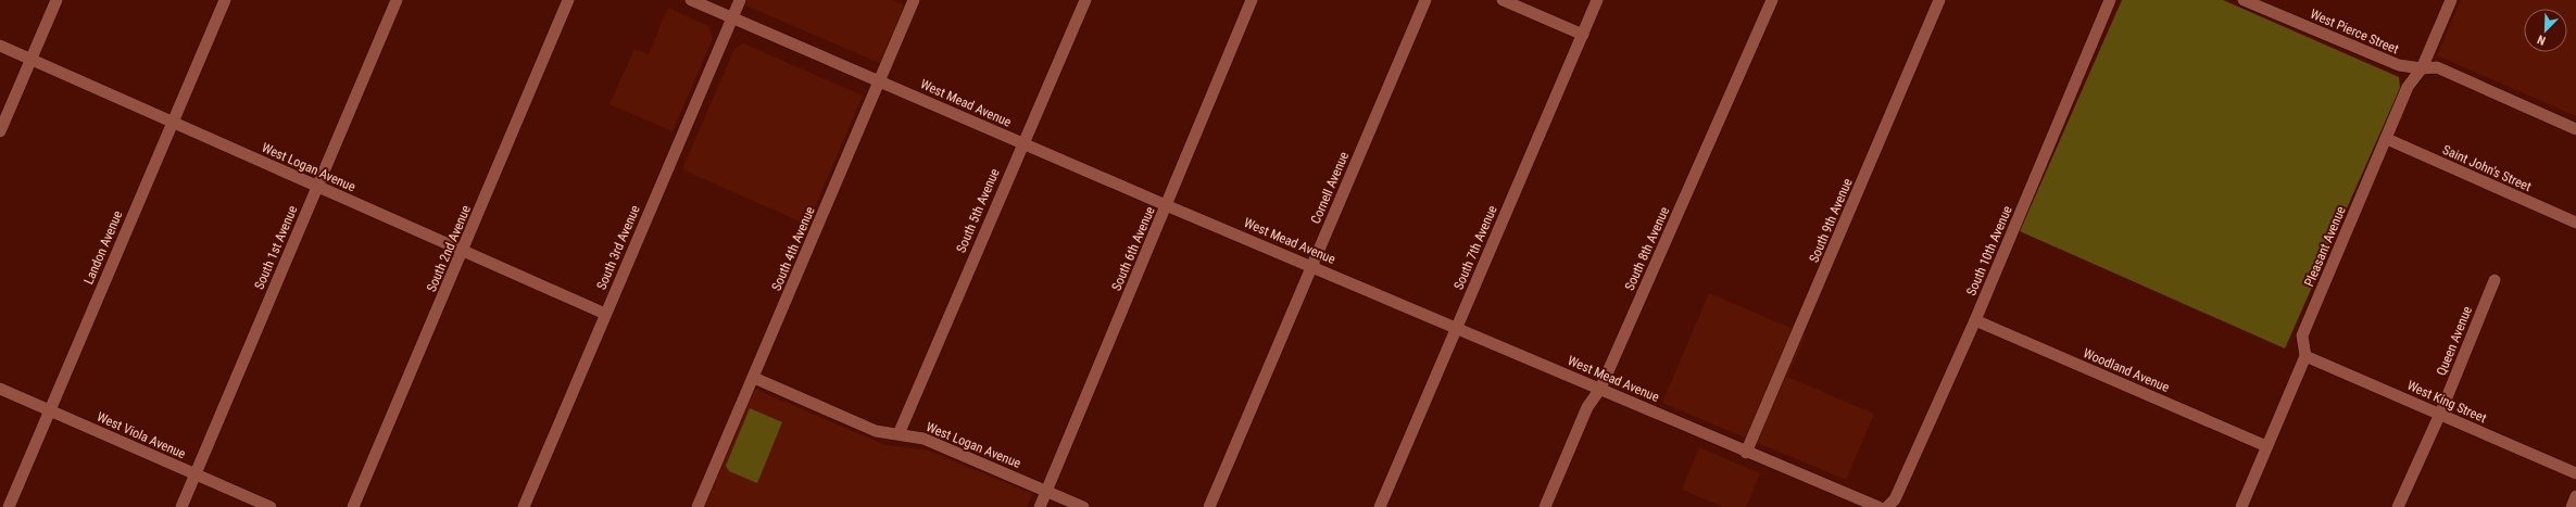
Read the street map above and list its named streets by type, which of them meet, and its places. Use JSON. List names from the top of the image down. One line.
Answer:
{"streets":{"street":["West Pierce Street","West Mead Avenue","West Logan Avenue","Saint John's Street","Cornell Avenue","South 5th Avenue","South 9th Avenue","Pleasant Avenue","Landon Avenue","South 1st Avenue","South 3rd Avenue","South 7th Avenue","South 2nd Avenue","South 4th Avenue","South 6th Avenue","South 8th Avenue","South 10th Avenue","Queen Avenue","Woodland Avenue","West King Street","West Viola Avenue"]},"crossings":[["West Pierce Street","Pleasant Avenue"],["West Mead Avenue","Cornell Avenue"],["West Mead Avenue","South 5th Avenue"],["West Mead Avenue","South 9th Avenue"],["West Mead Avenue","South 3rd Avenue"],["West Mead Avenue","South 7th Avenue"],["West Mead Avenue","South 4th Avenue"],["West Mead Avenue","South 6th Avenue"],["West Mead Avenue","South 8th Avenue"],["West Logan Avenue","South 5th Avenue"],["West Logan Avenue","Landon Avenue"],["West Logan Avenue","South 1st Avenue"],["West Logan Avenue","South 3rd Avenue"],["West Logan Avenue","South 2nd Avenue"],["West Logan Avenue","South 4th Avenue"],["West Logan Avenue","South 6th Avenue"],["Saint John's Street","Pleasant Avenue"],["Pleasant Avenue","West King Street"],["Landon Avenue","West Viola Avenue"],["South 1st Avenue","West Viola Avenue"],["South 10th Avenue","Woodland Avenue"],["Queen Avenue","West King Street"]],"north":"bottom left"}
